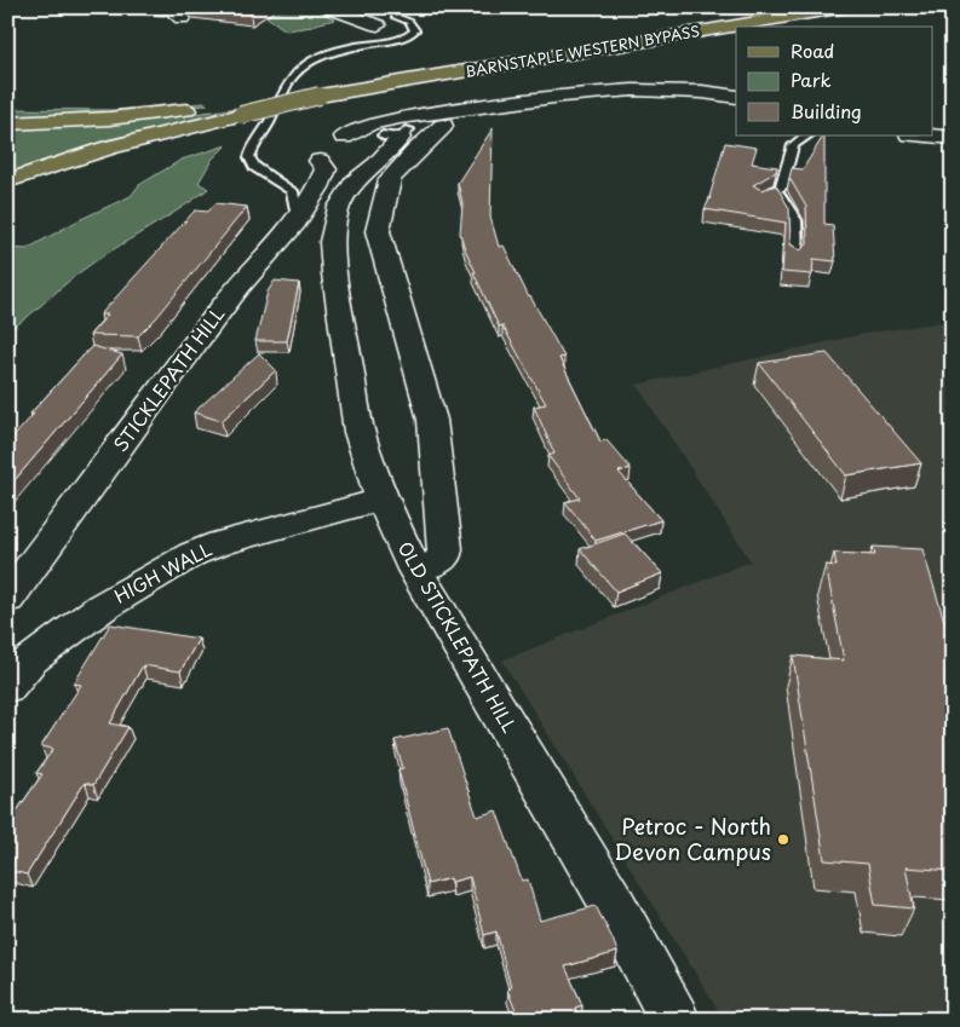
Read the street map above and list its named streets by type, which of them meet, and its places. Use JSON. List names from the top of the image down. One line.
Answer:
{"streets":{"main road":["BARNSTAPLE WESTERN BYPASS"],"street":["STICKLEPATH HILL","HIGH WALL","OLD STICKLEPATH HILL"]},"crossings":[["HIGH WALL","OLD STICKLEPATH HILL"]],"places":["Petroc - North Devon Campus"],"legend":["Road","Park","Building"]}
